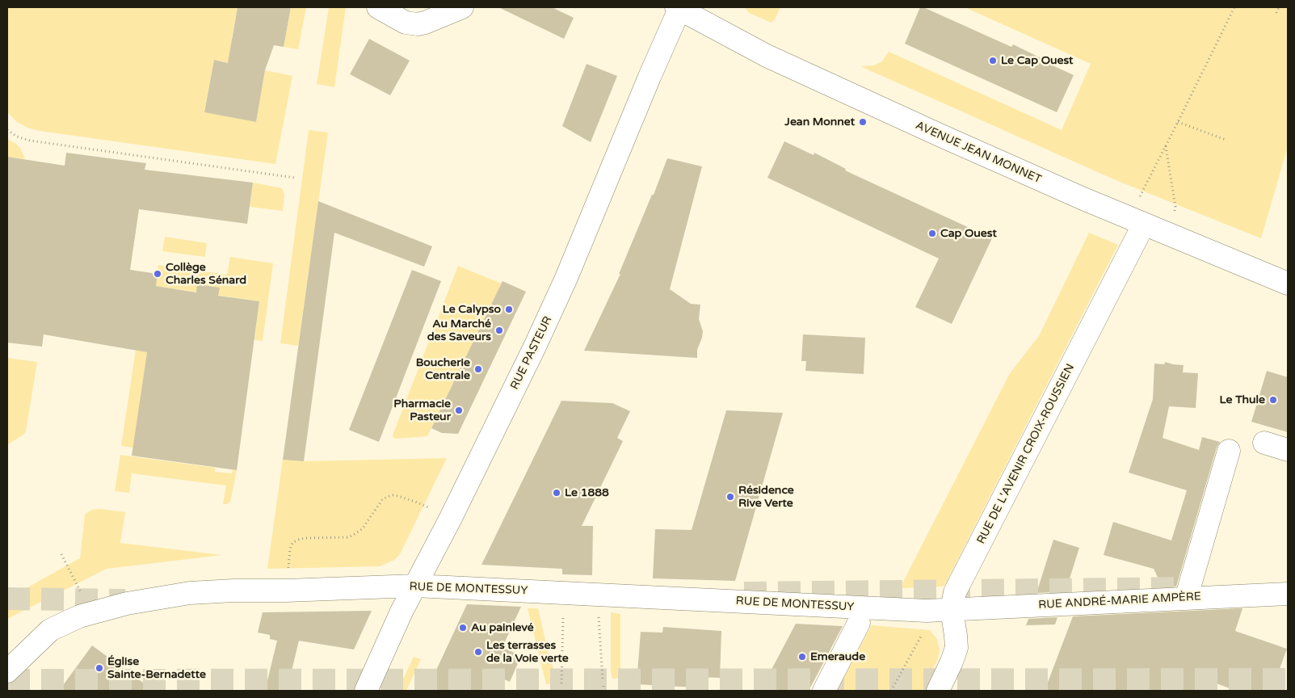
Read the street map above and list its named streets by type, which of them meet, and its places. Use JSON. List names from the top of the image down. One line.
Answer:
{"streets":{"street":["AVENUE JEAN MONNET","RUE PASTEUR","RUE DE L'AVENIR CROIX-ROUSSIEN","RUE DE MONTESSUY","RUE ANDRÉ-MARIE AMPÈRE"]},"crossings":[["AVENUE JEAN MONNET","RUE PASTEUR"],["AVENUE JEAN MONNET","RUE DE L'AVENIR CROIX-ROUSSIEN"],["RUE PASTEUR","RUE DE MONTESSUY"],["RUE DE L'AVENIR CROIX-ROUSSIEN","RUE DE MONTESSUY"],["RUE DE L'AVENIR CROIX-ROUSSIEN","RUE ANDRÉ-MARIE AMPÈRE"],["RUE DE MONTESSUY","RUE ANDRÉ-MARIE AMPÈRE"]],"places":["Le Cap Ouest","Jean Monnet","Cap Ouest","Collège Charles Sénard","Le Calypso","Au Marché des Saveurs","Boucherie Centrale","Le Thule","Pharmacie Pasteur","Le 1888","Résidence Rive Verte","Au painlevé","Les terrasses de la Voie verte","Emeraude","Église Sainte-Bernadette"]}
